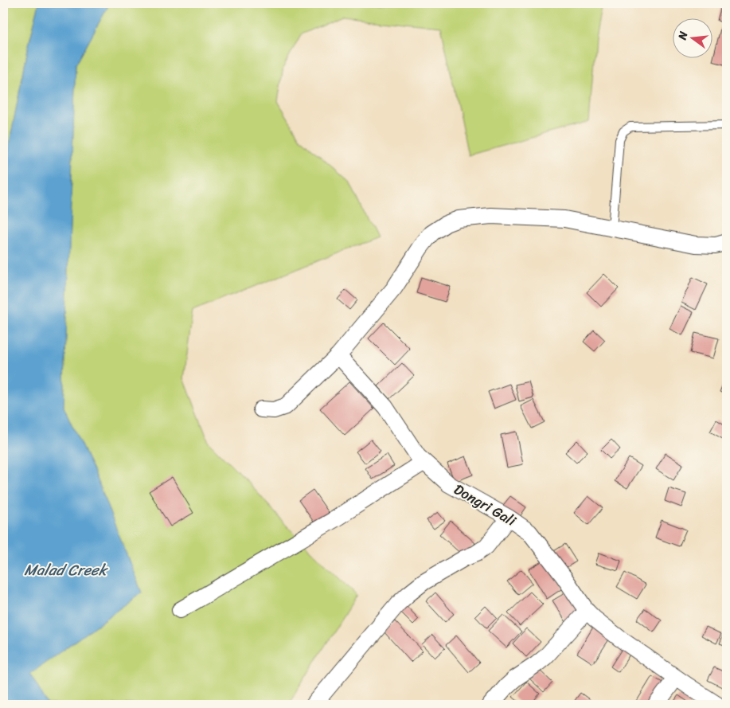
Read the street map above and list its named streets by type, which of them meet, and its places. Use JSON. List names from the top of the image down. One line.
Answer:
{"streets":{"street":["Dongri Gali"]},"water":["Malad Creek"],"north":"left"}
